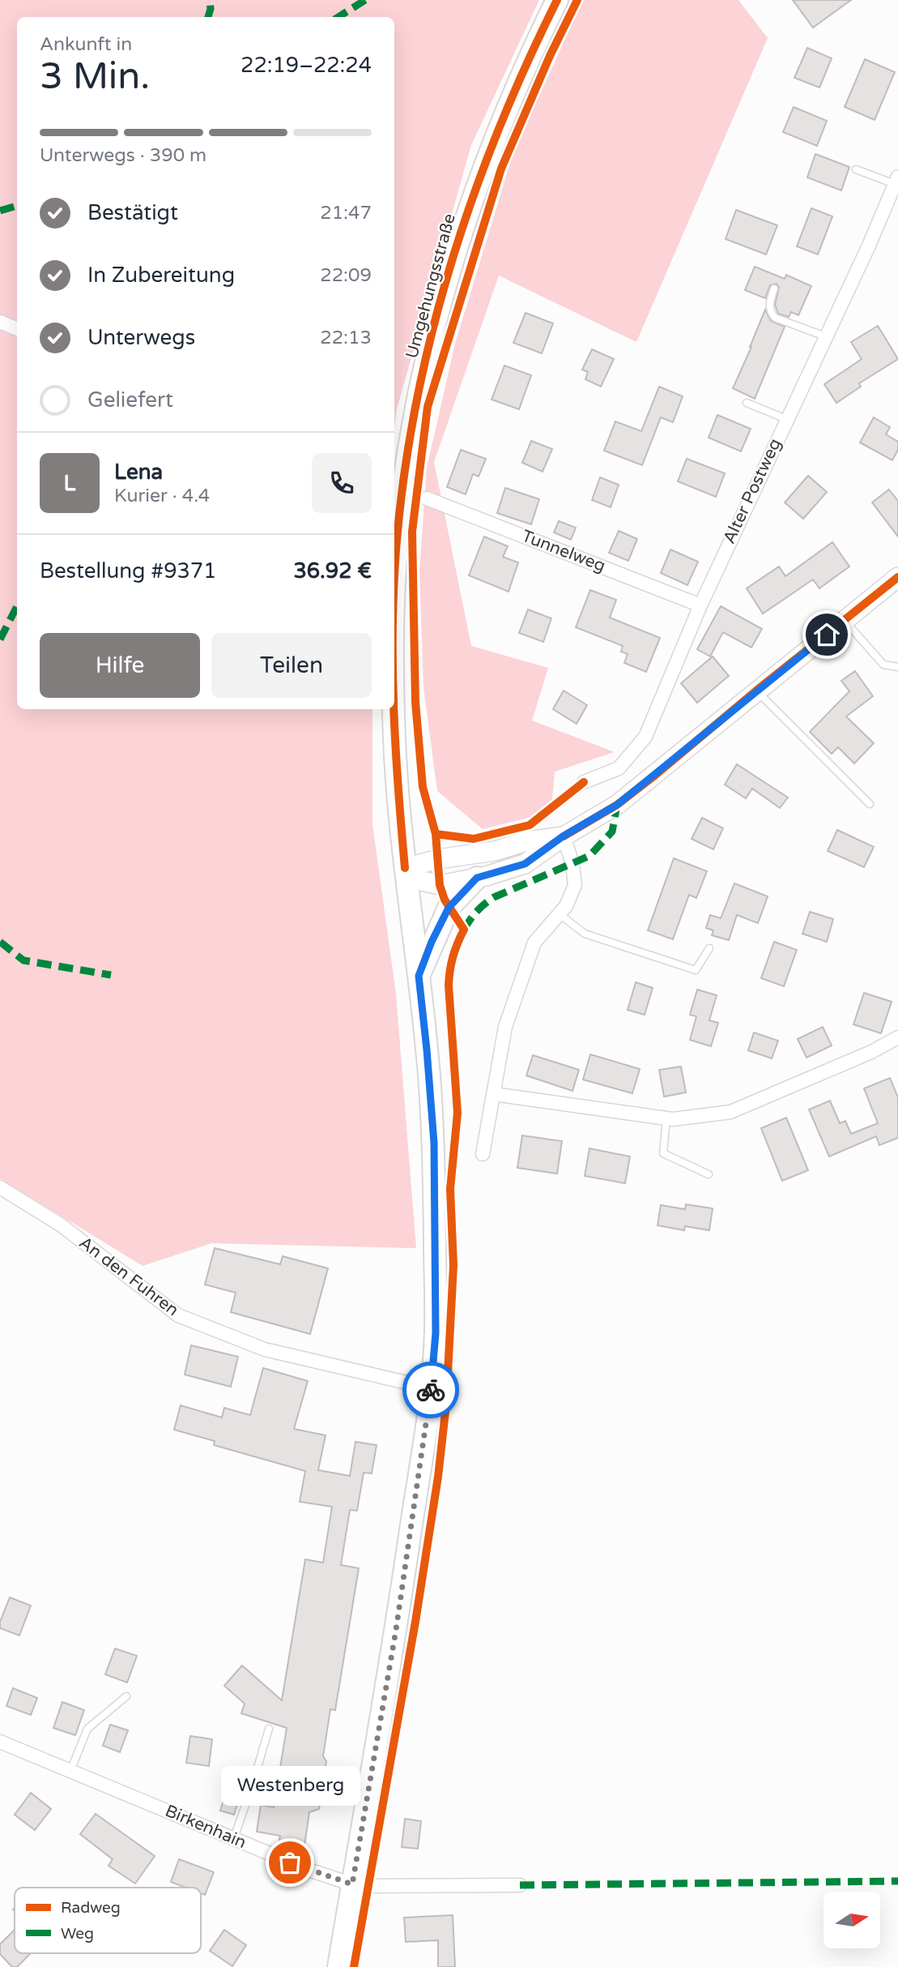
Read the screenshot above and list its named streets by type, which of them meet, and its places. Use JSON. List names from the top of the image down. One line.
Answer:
{"streets":{"main road":["Umgehungsstraße"],"street":["Alter Postweg","Tunnelweg","An den Fuhren","Birkenhain"]},"crossings":[["Umgehungsstraße","An den Fuhren"],["Umgehungsstraße","Birkenhain"],["Alter Postweg","Tunnelweg"]],"places":["Westenberg"],"legend":["Radweg","Weg"],"north":"right","page":{"heading":["3 Min.","Ankunft in","22:19–22:24"],"panel":["Lena","Kurier · 4.4","Bestellung #9371","36.92 €"],"bar":"Unterwegs · 390 m","list":[["Bestätigt","21:47"],["In Zubereitung","22:09"],["Unterwegs","22:13"],"Geliefert"],"round":"L","buttons":["Hilfe","Teilen"],"bubble":"Westenberg"}}
